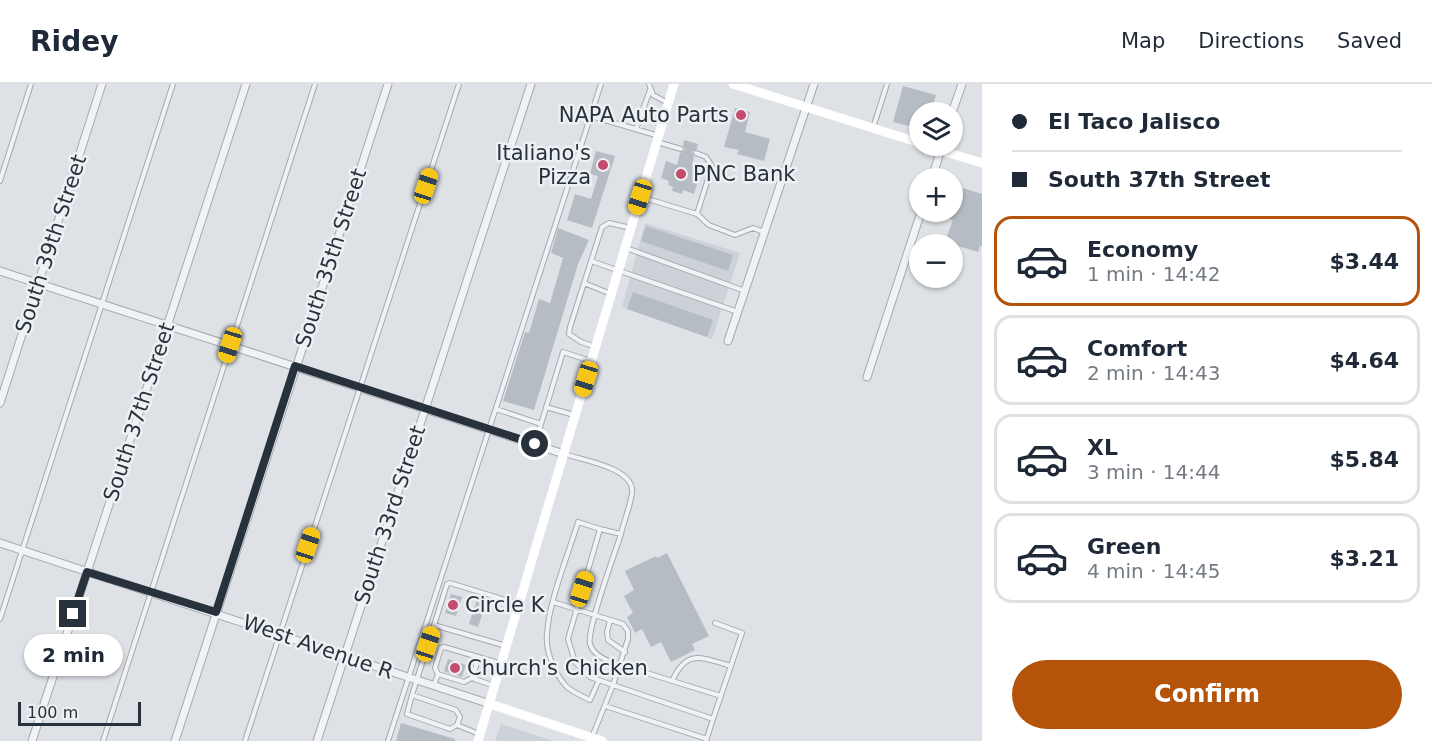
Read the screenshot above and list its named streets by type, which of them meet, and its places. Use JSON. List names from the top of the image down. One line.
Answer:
{"streets":{"main road":["West Avenue R"],"street":["South 39th Street","South 35th Street","South 37th Street","South 33rd Street"]},"crossings":[["South 35th Street","West Avenue R"],["South 37th Street","West Avenue R"],["South 33rd Street","West Avenue R"]],"places":["NAPA Auto Parts","Italiano's Pizza","PNC Bank","Circle K","Church's Chicken"],"scale_bar":"100 m","page":{"header":"Ridey","nav":["Map","Directions","Saved"],"banner":["El Taco Jalisco","South 37th Street"],"map_buttons":["+","−"],"list":[{"name":"Economy","note":"1 min · 14:42","value":"$3.44"},{"name":"Comfort","note":"2 min · 14:43","value":"$4.64"},{"name":"XL","note":"3 min · 14:44","value":"$5.84"},{"name":"Green","note":"4 min · 14:45","value":"$3.21"}],"bubble":"2 min","buttons":"Confirm","scale":"100 m"}}
